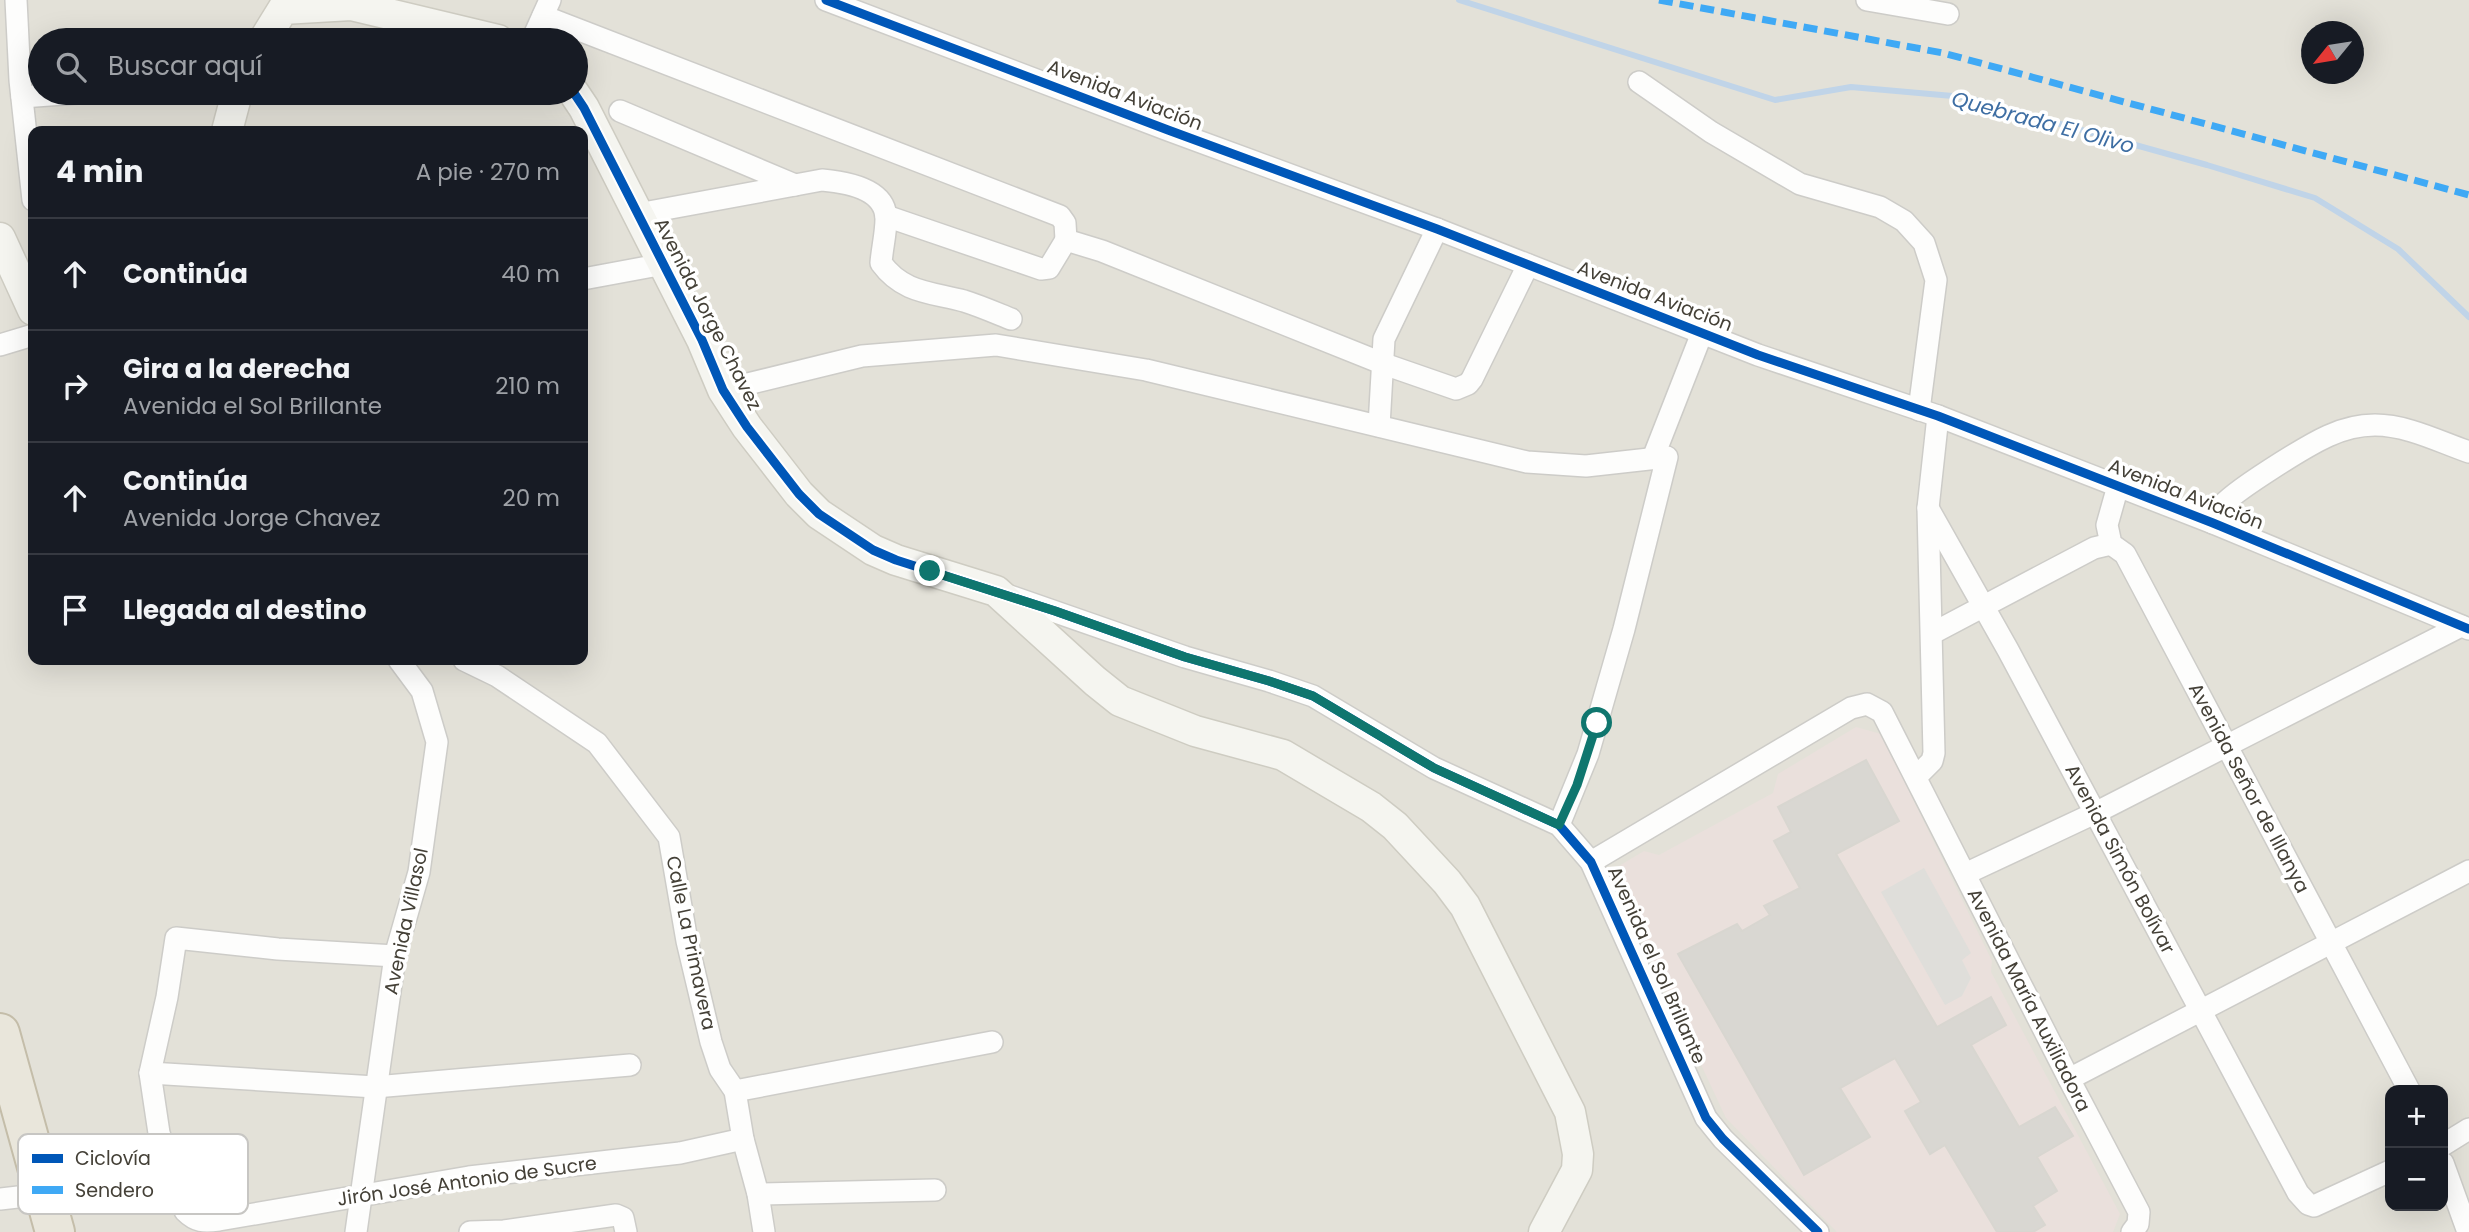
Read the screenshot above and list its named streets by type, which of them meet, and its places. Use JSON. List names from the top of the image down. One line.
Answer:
{"streets":{"street":["Avenida Aviación","Avenida Jorge Chavez","Avenida Señor de Illanya","Avenida Simón Bolívar","Avenida Villasol","Calle La Primavera","Avenida el Sol Brillante","Avenida María Auxiliadora","Jirón José Antonio de Sucre"]},"crossings":[["Avenida Jorge Chavez","Avenida el Sol Brillante"],["Avenida Villasol","Jirón José Antonio de Sucre"],["Calle La Primavera","Jirón José Antonio de Sucre"],["Avenida el Sol Brillante","Avenida María Auxiliadora"]],"water":["Quebrada El Olivo"],"legend":["Ciclovía","Sendero"],"north":"bottom left","page":{"search":"Buscar aquí","heading":["4 min","A pie · 270 m"],"list":[["Continúa","40 m"],["Gira a la derecha","Avenida el Sol Brillante","210 m"],["Continúa","Avenida Jorge Chavez","20 m"],"Llegada al destino"],"map_buttons":["+","−"]}}
